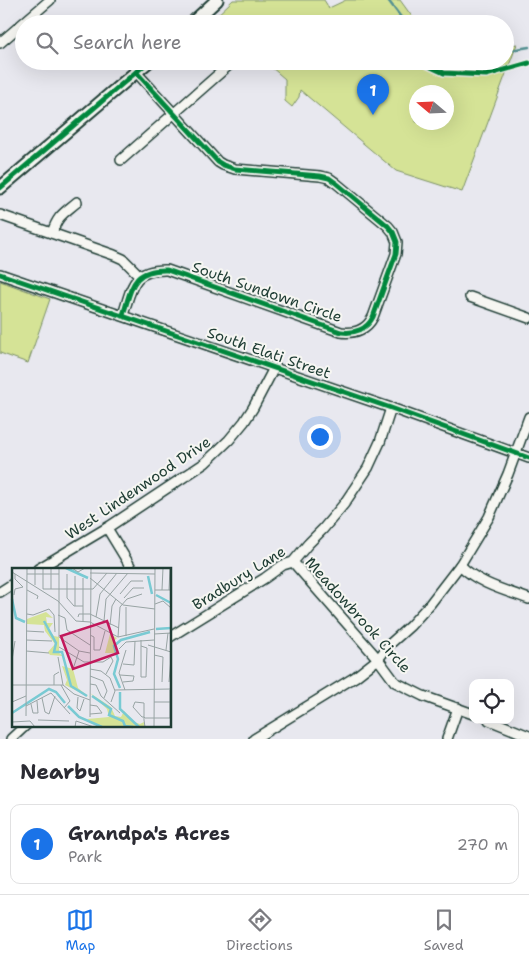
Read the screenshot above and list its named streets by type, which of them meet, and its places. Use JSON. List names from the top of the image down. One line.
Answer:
{"streets":{"street":["South Sundown Circle","South Elati Street","West Lindenwood Drive","Bradbury Lane","Meadowbrook Circle"]},"crossings":[["South Elati Street","West Lindenwood Drive"],["South Elati Street","Bradbury Lane"],["Bradbury Lane","Meadowbrook Circle"]],"north":"left","page":{"search":"Search here","pins":"1","heading":"Nearby","list":[{"mark":"1","name":"Grandpa's Acres","note":"Park","value":"270 m"}],"nav":["Map","Directions","Saved"]}}
